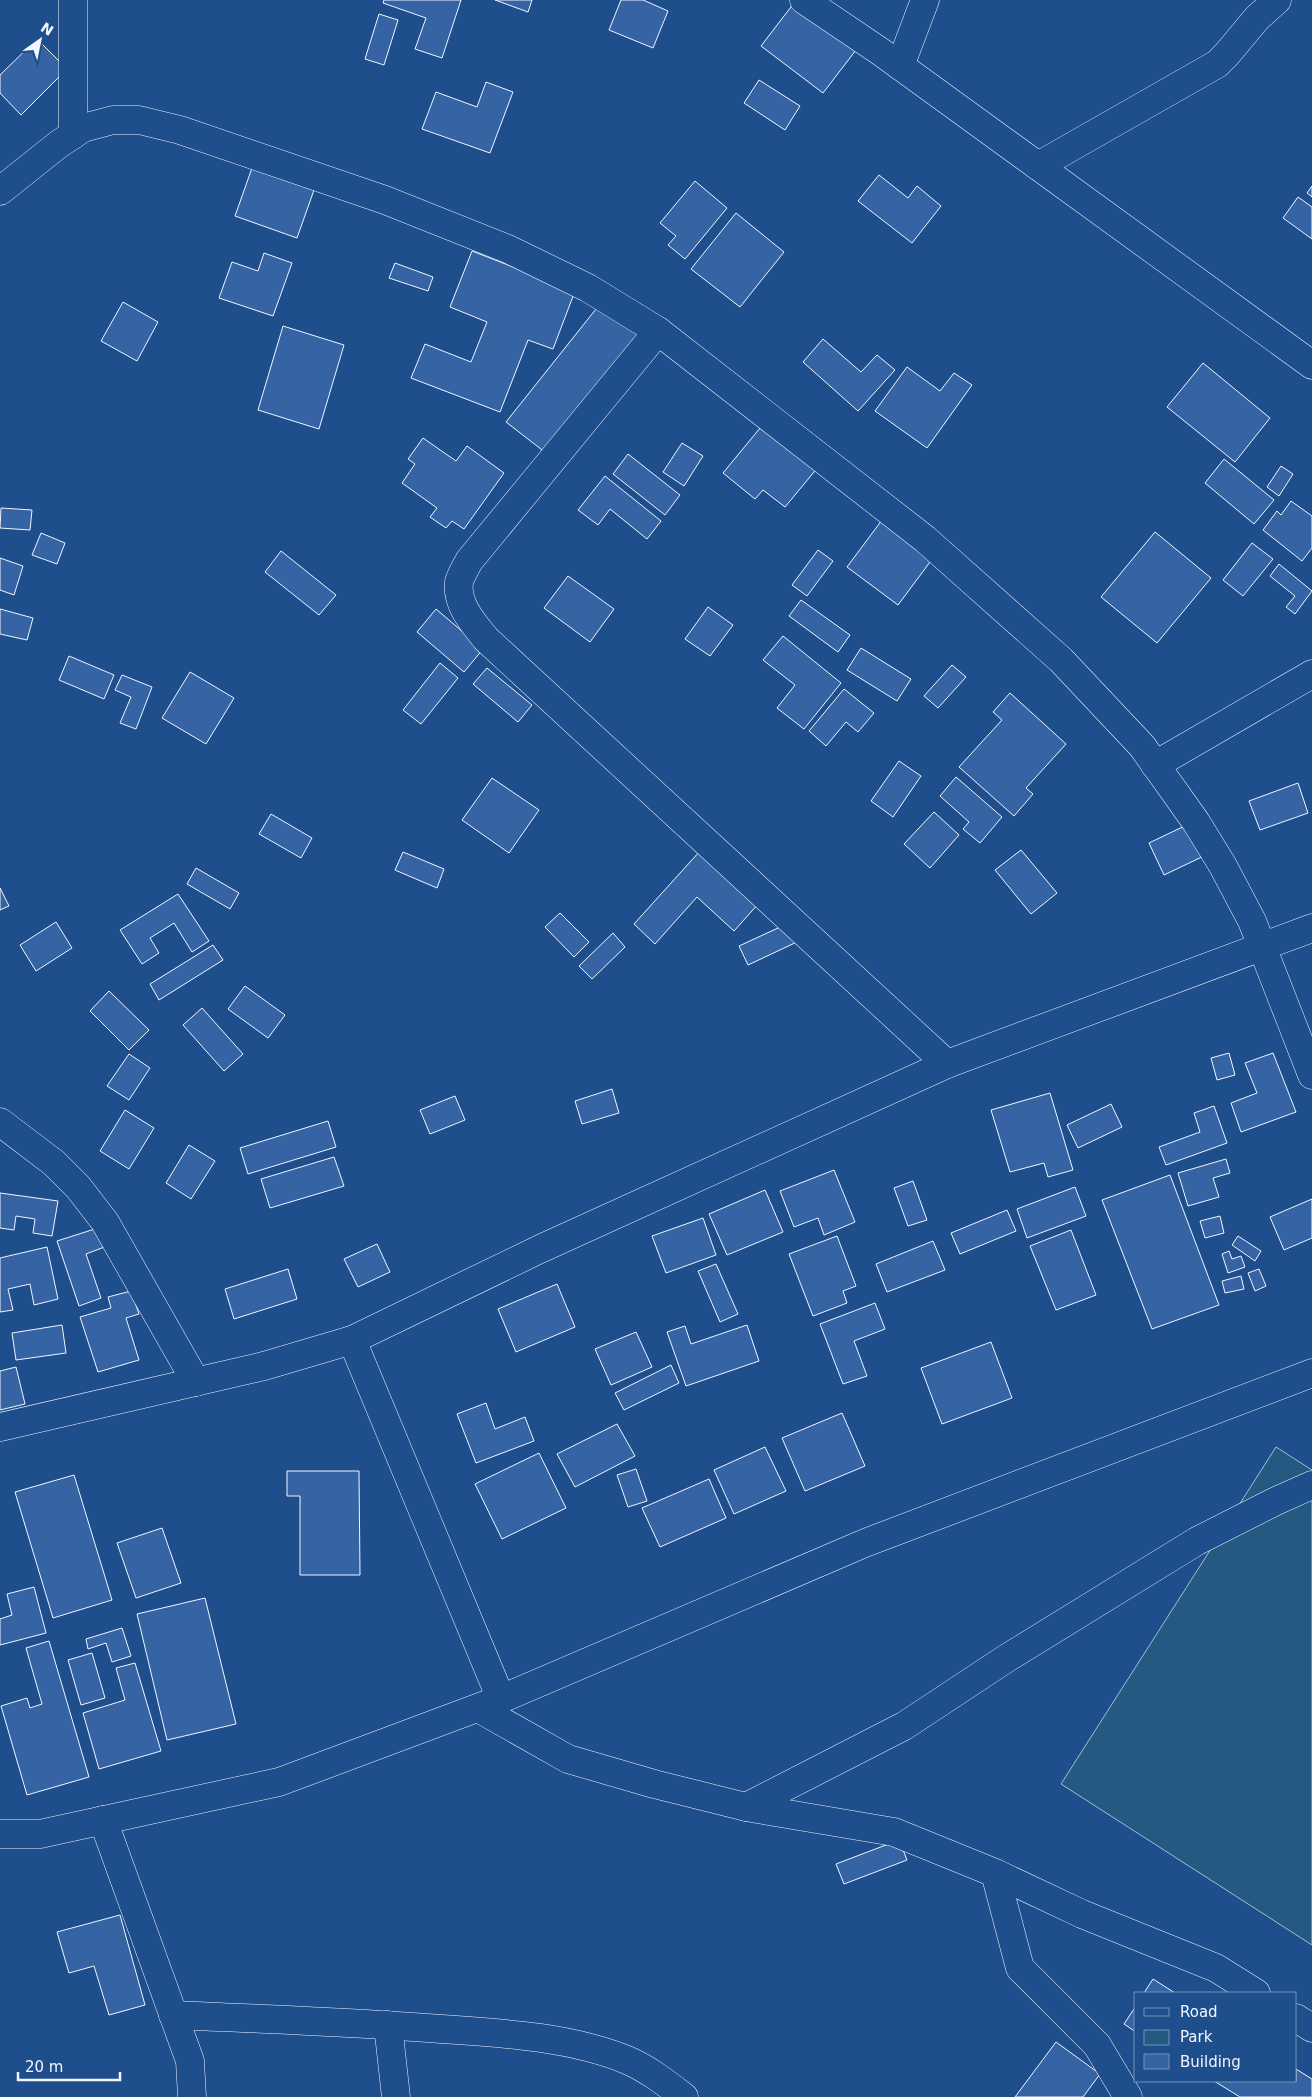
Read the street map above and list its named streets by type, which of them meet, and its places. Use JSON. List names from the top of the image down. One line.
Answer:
{"legend":["Road","Park","Building"],"scale_bar":"20 m","north":"top right"}
